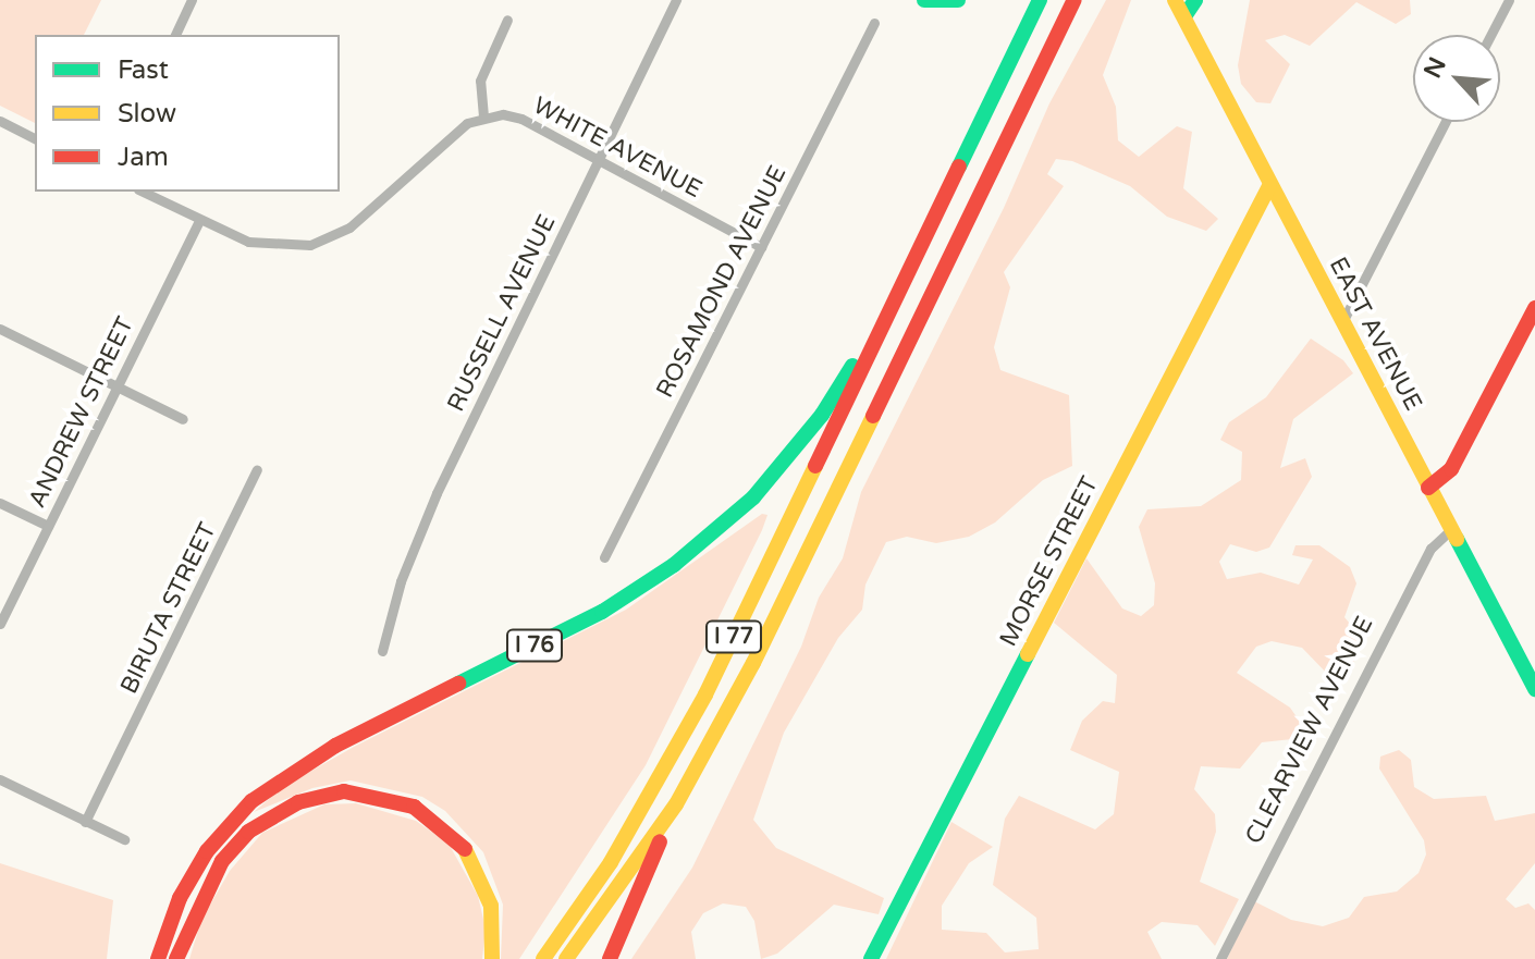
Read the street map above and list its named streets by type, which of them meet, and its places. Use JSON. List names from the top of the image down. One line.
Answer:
{"streets":{"main road":["EAST AVENUE","MORSE STREET","I 77","I 76"],"street":["WHITE AVENUE","ROSAMOND AVENUE","RUSSELL AVENUE","ANDREW STREET","BIRUTA STREET","CLEARVIEW AVENUE"]},"crossings":[["WHITE AVENUE","ROSAMOND AVENUE"],["WHITE AVENUE","RUSSELL AVENUE"],["EAST AVENUE","MORSE STREET"],["EAST AVENUE","CLEARVIEW AVENUE"],["I 77","I 76"]],"legend":["Fast","Slow","Jam"],"north":"top left"}
